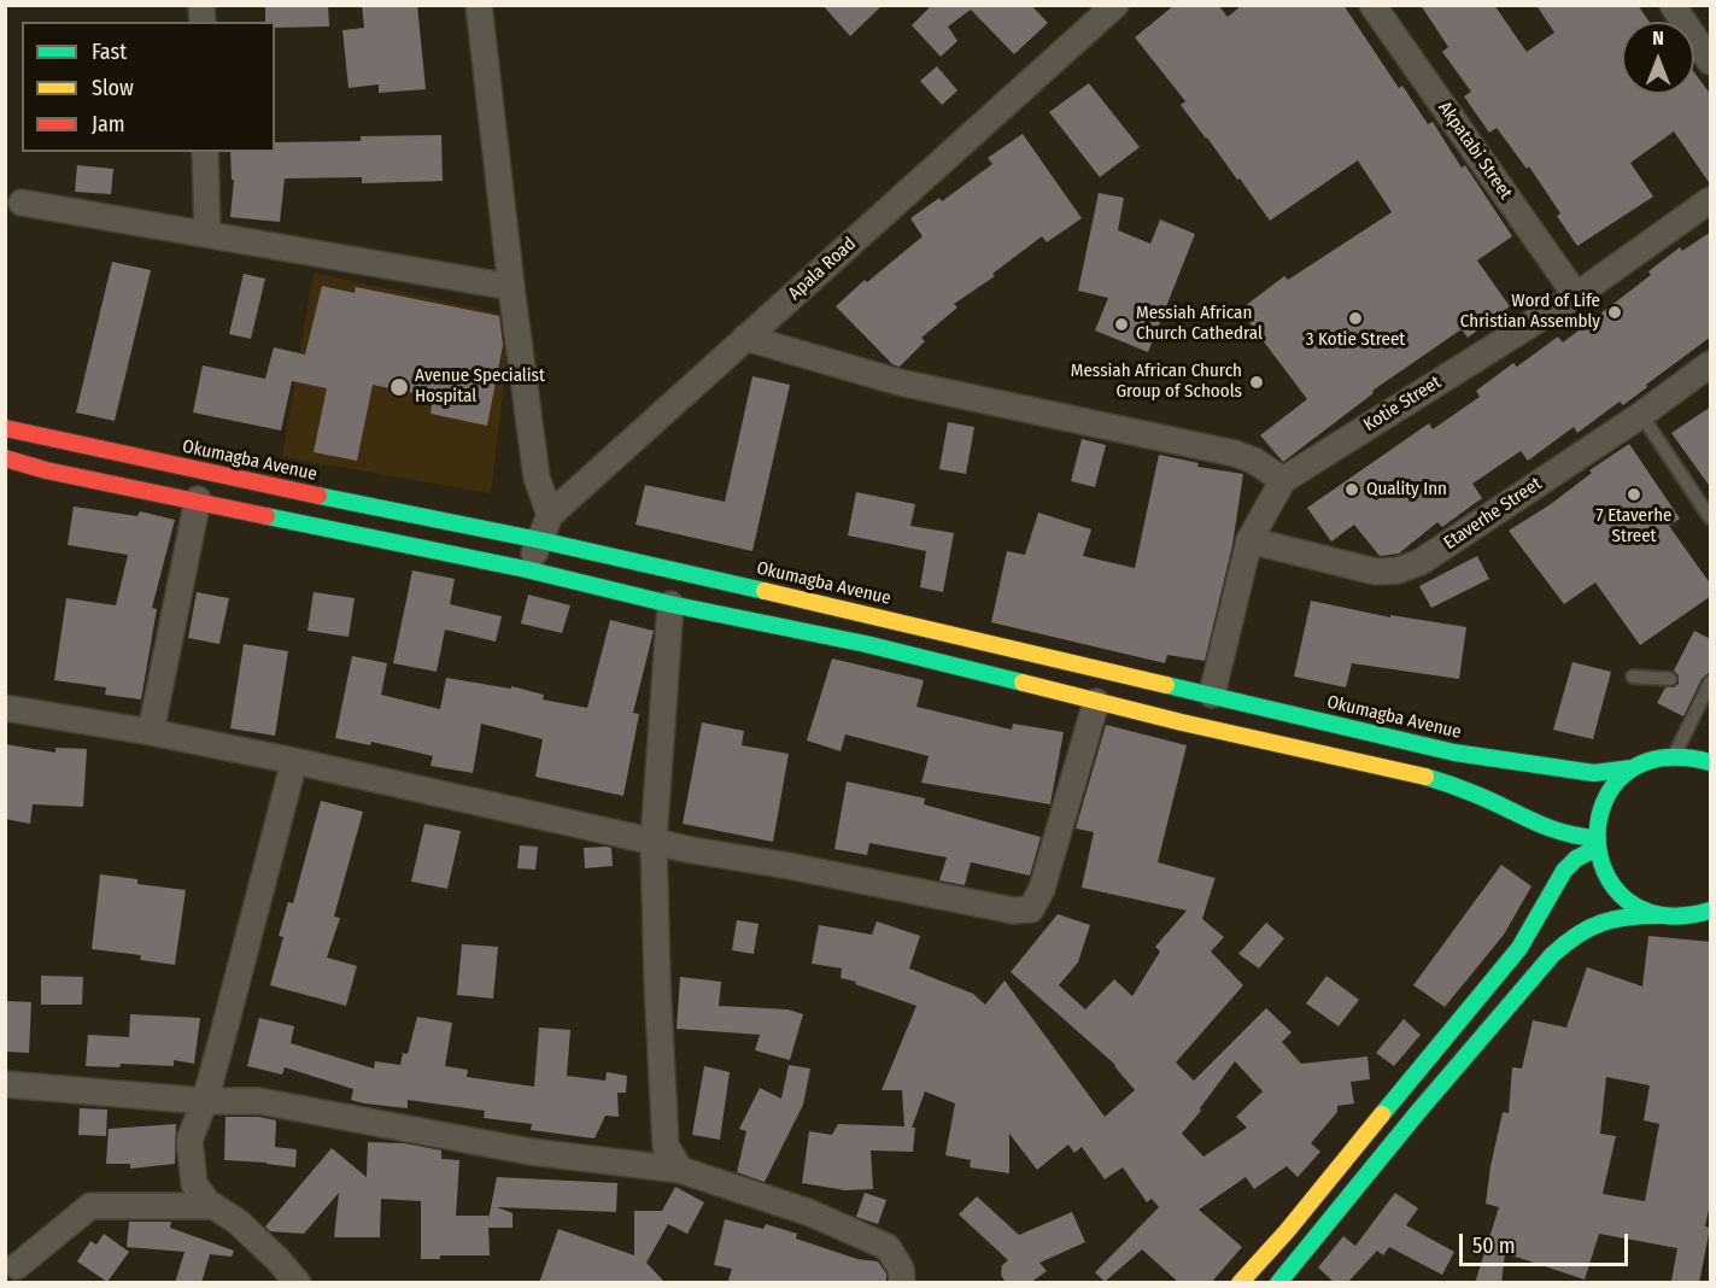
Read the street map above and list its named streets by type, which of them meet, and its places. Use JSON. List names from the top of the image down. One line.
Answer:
{"streets":{"main road":["Okumagba Avenue"],"street":["Akpatabi Street","Apala Road","Kotie Street","Etaverhe Street"]},"crossings":[["Akpatabi Street","Kotie Street"],["Apala Road","Okumagba Avenue"],["Kotie Street","Okumagba Avenue"],["Kotie Street","Etaverhe Street"]],"places":["Word of Life Christian Assembly","3 Kotie Street","Messiah African Church Cathedral","Messiah African Church Group of Schools","Avenue Specialist Hospital","Quality Inn","7 Etaverhe Street"],"legend":["Fast","Slow","Jam"],"scale_bar":"50 m","north":"top"}
